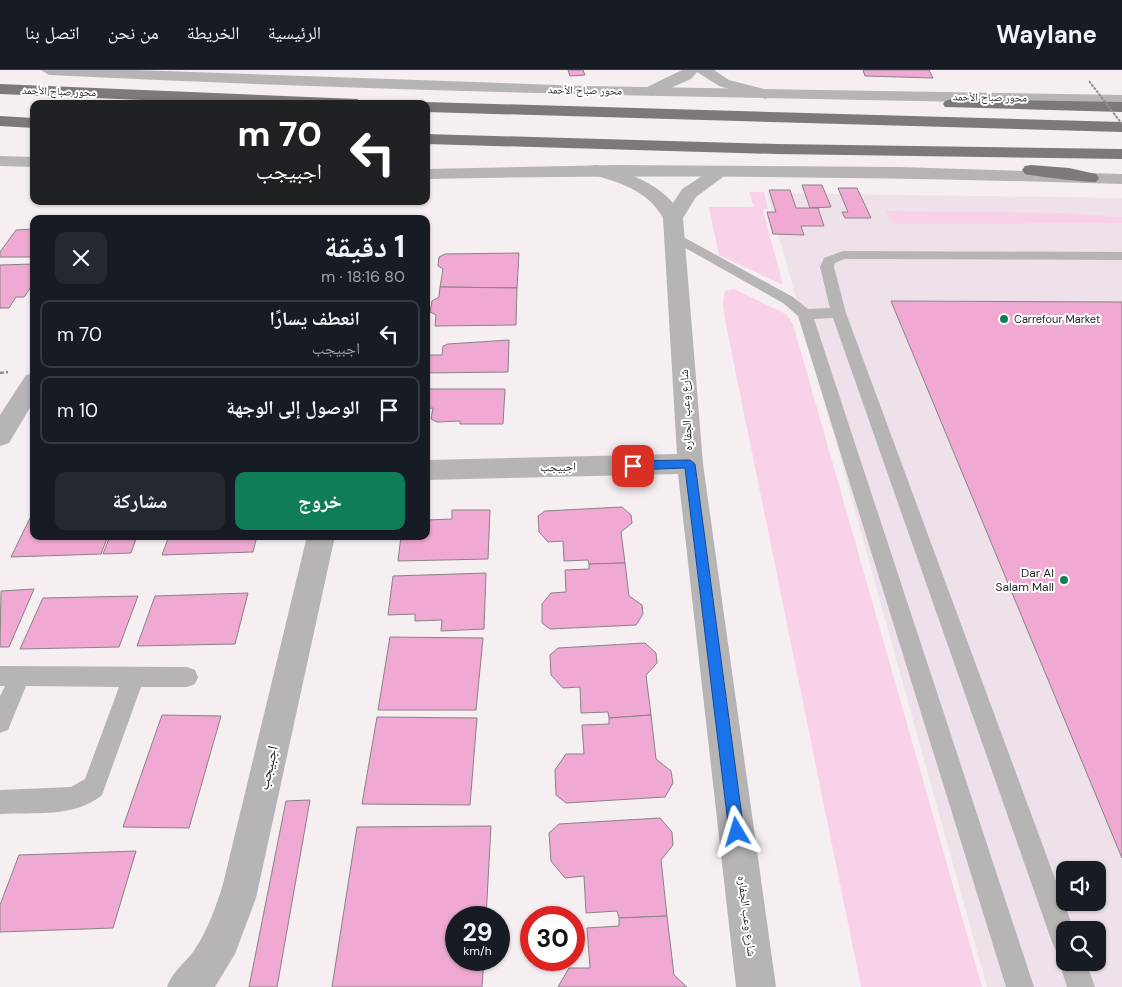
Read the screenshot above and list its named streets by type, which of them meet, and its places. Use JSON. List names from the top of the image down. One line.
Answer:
{"streets":{"highway":["محور صباح الأحمد"],"street":["شارع وعب الجفاره","اجبيجب"]},"crossings":[["شارع وعب الجفاره","اجبيجب"]],"places":["Carrefour Market","Dar Al Salam Mall"],"page":{"header":"Waylane","nav":["الرئيسية","الخريطة","من نحن","اتصل بنا"],"turn":["70 m","اجبيجب"],"heading":["1 دقيقة","80 m · 18:16"],"list":[{"name":"انعطف يسارًا","note":"اجبيجب","value":"70 m"},{"name":"الوصول إلى الوجهة","value":"10 m"}],"buttons":["خروج","مشاركة"],"speed":"29 km/h","limit":"30"}}
